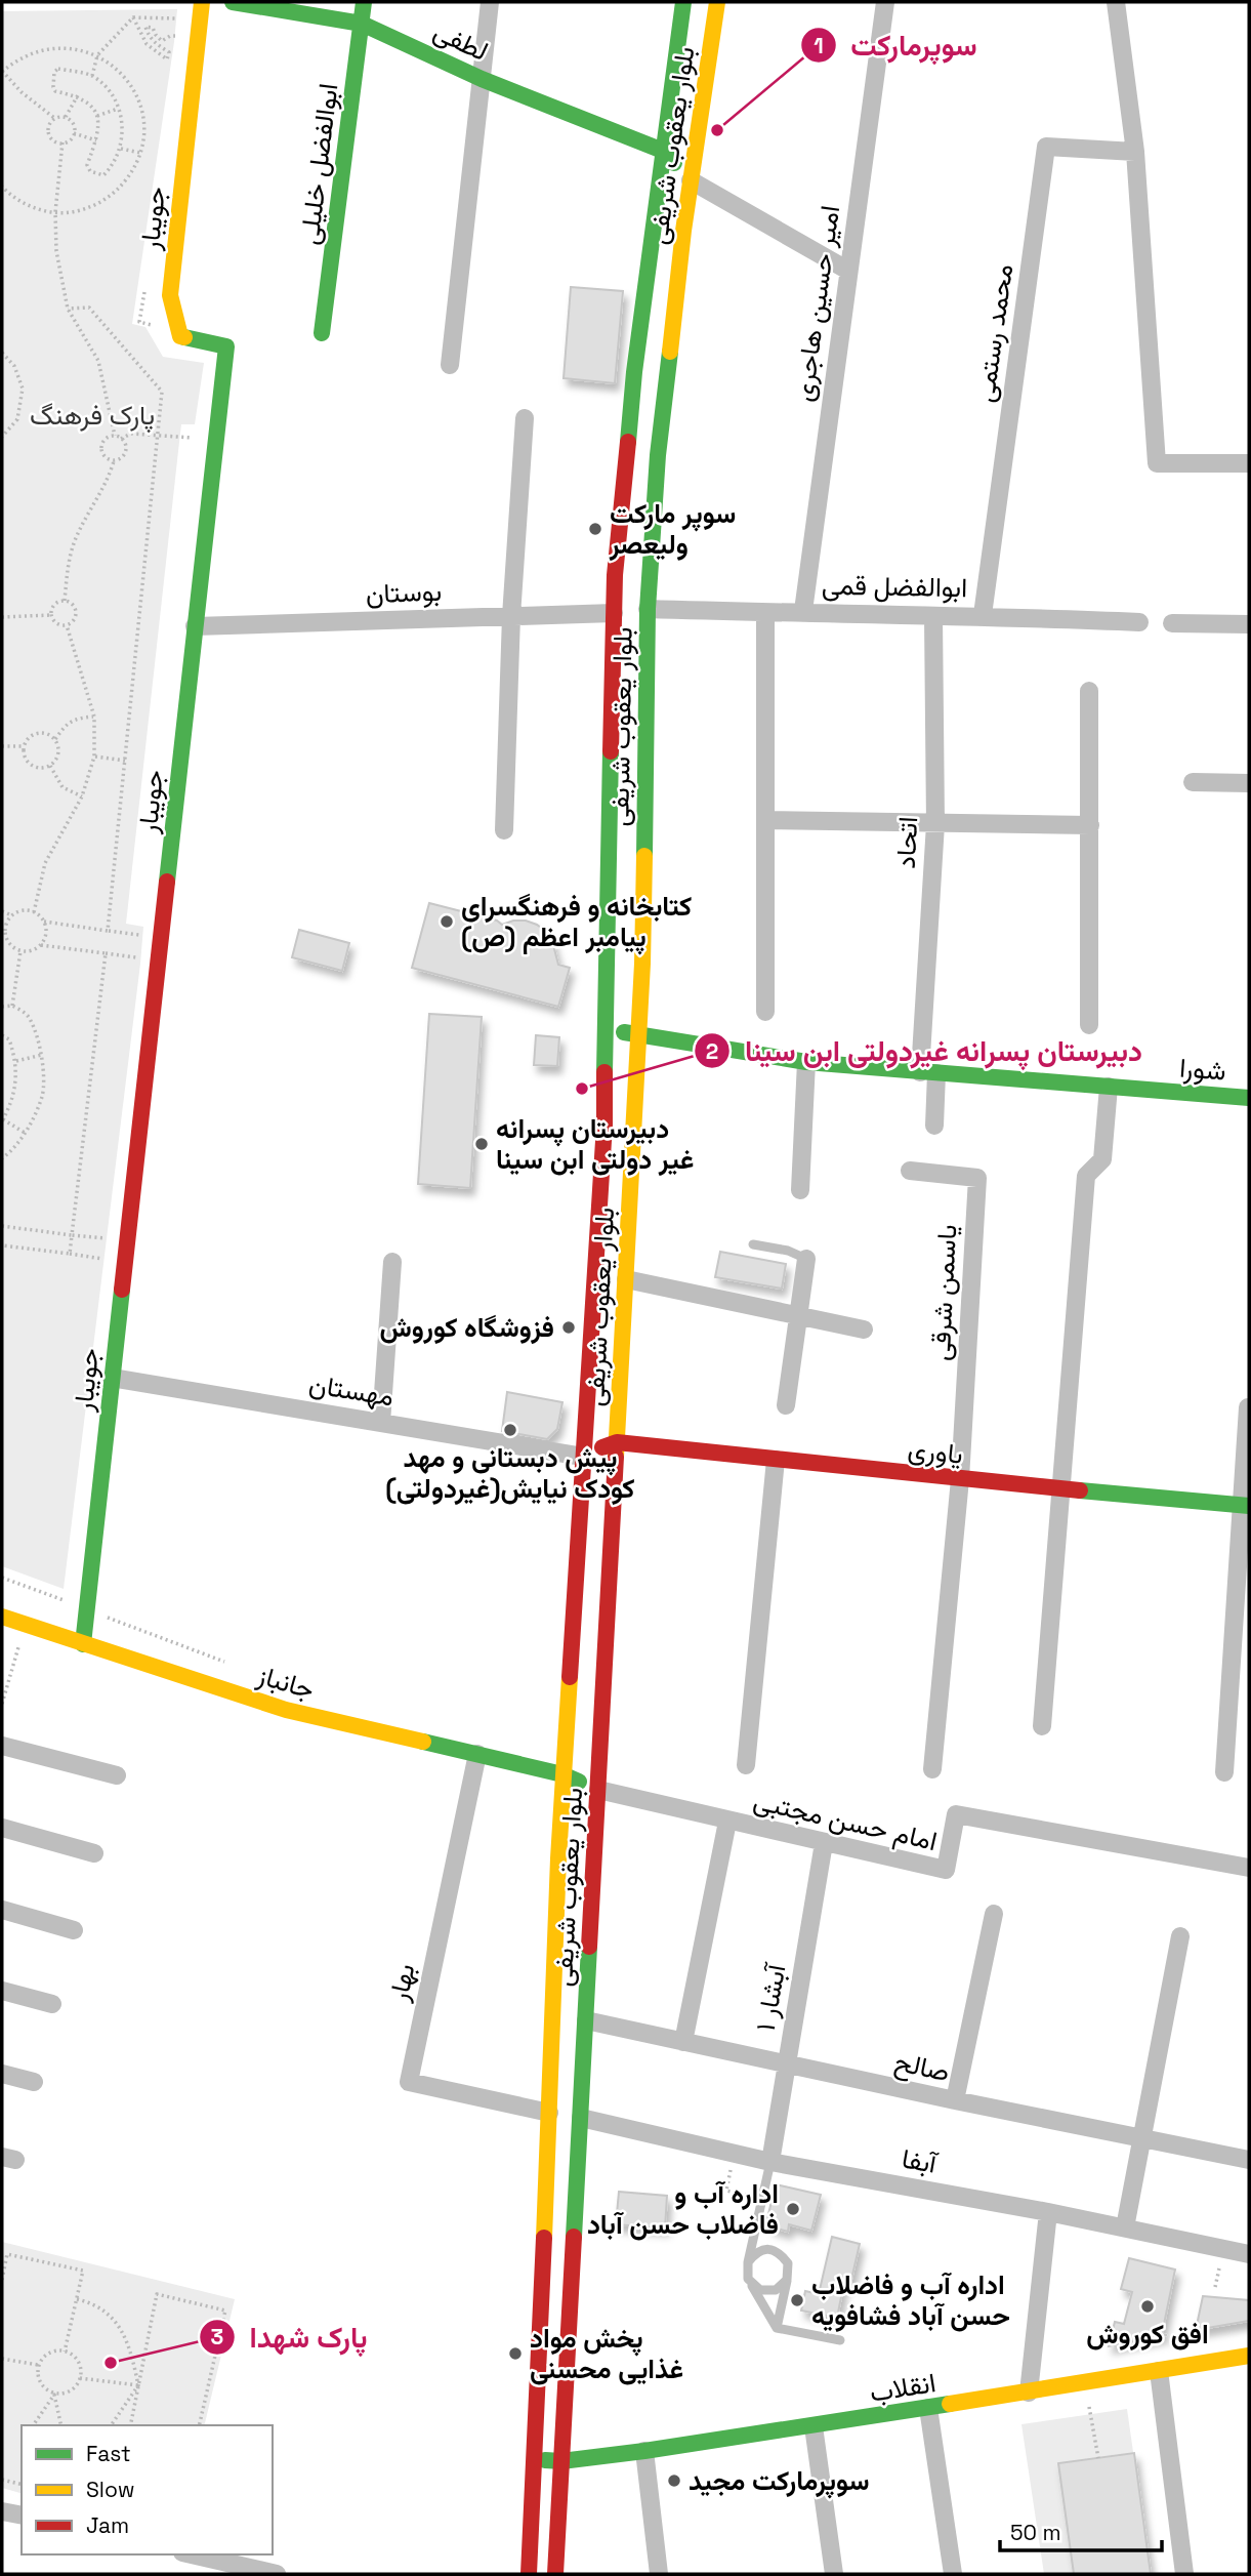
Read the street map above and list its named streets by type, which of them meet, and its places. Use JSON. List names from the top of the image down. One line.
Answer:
{"streets":{"main road":["لطفی","بلوار یعقوب شریفی","ابوالفضل خلیلی","جویبار","شورا","یاوری","جانباز","انقلاب"],"street":["امیر حسین هاجری","محمد رستمی","ابوالفضل قمی","بوستان","اتحاد","یاسمن شرقی","مهستان","امام حسن مجتبی","بهار","آبشار ۱","صالح","آبفا"]},"crossings":[["لطفی","بلوار یعقوب شریفی"],["لطفی","ابوالفضل خلیلی"],["بلوار یعقوب شریفی","ابوالفضل قمی"],["بلوار یعقوب شریفی","بوستان"],["بلوار یعقوب شریفی","شورا"],["بلوار یعقوب شریفی","مهستان"],["بلوار یعقوب شریفی","یاوری"],["بلوار یعقوب شریفی","جانباز"],["بلوار یعقوب شریفی","امام حسن مجتبی"],["بلوار یعقوب شریفی","بهار"],["بلوار یعقوب شریفی","صالح"],["بلوار یعقوب شریفی","آبفا"],["بلوار یعقوب شریفی","انقلاب"],["جویبار","بوستان"],["جویبار","مهستان"],["جویبار","جانباز"],["امیر حسین هاجری","ابوالفضل قمی"],["محمد رستمی","ابوالفضل قمی"],["ابوالفضل قمی","اتحاد"],["اتحاد","شورا"],["یاسمن شرقی","یاوری"],["جانباز","امام حسن مجتبی"],["جانباز","بهار"],["امام حسن مجتبی","آبشار ۱"],["آبشار ۱","صالح"],["آبشار ۱","آبفا"]],"parks":["پارک فرهنگ"],"places":["سوپرمارکت","سوپر مارکت ولیعصر","کتابخانه و فرهنگسرای پیامبر اعظم (ص)","دبیرستان پسرانه غیردولتی ابن سینا","دبیرستان پسرانه غیر دولتی ابن سینا","فزوشگاه کوروش","پیش دبستانی و مهد کودک نیایش(غیردولتی)","اداره آب و فاضلاب حسن آباد","اداره آب و فاضلاب حسن آباد فشافویه","افق کوروش","پخش مواد غذایی محسنی","پارک شهدا","سوپرمارکت مجید"],"legend":["Fast","Slow","Jam"],"scale_bar":"50 m"}
